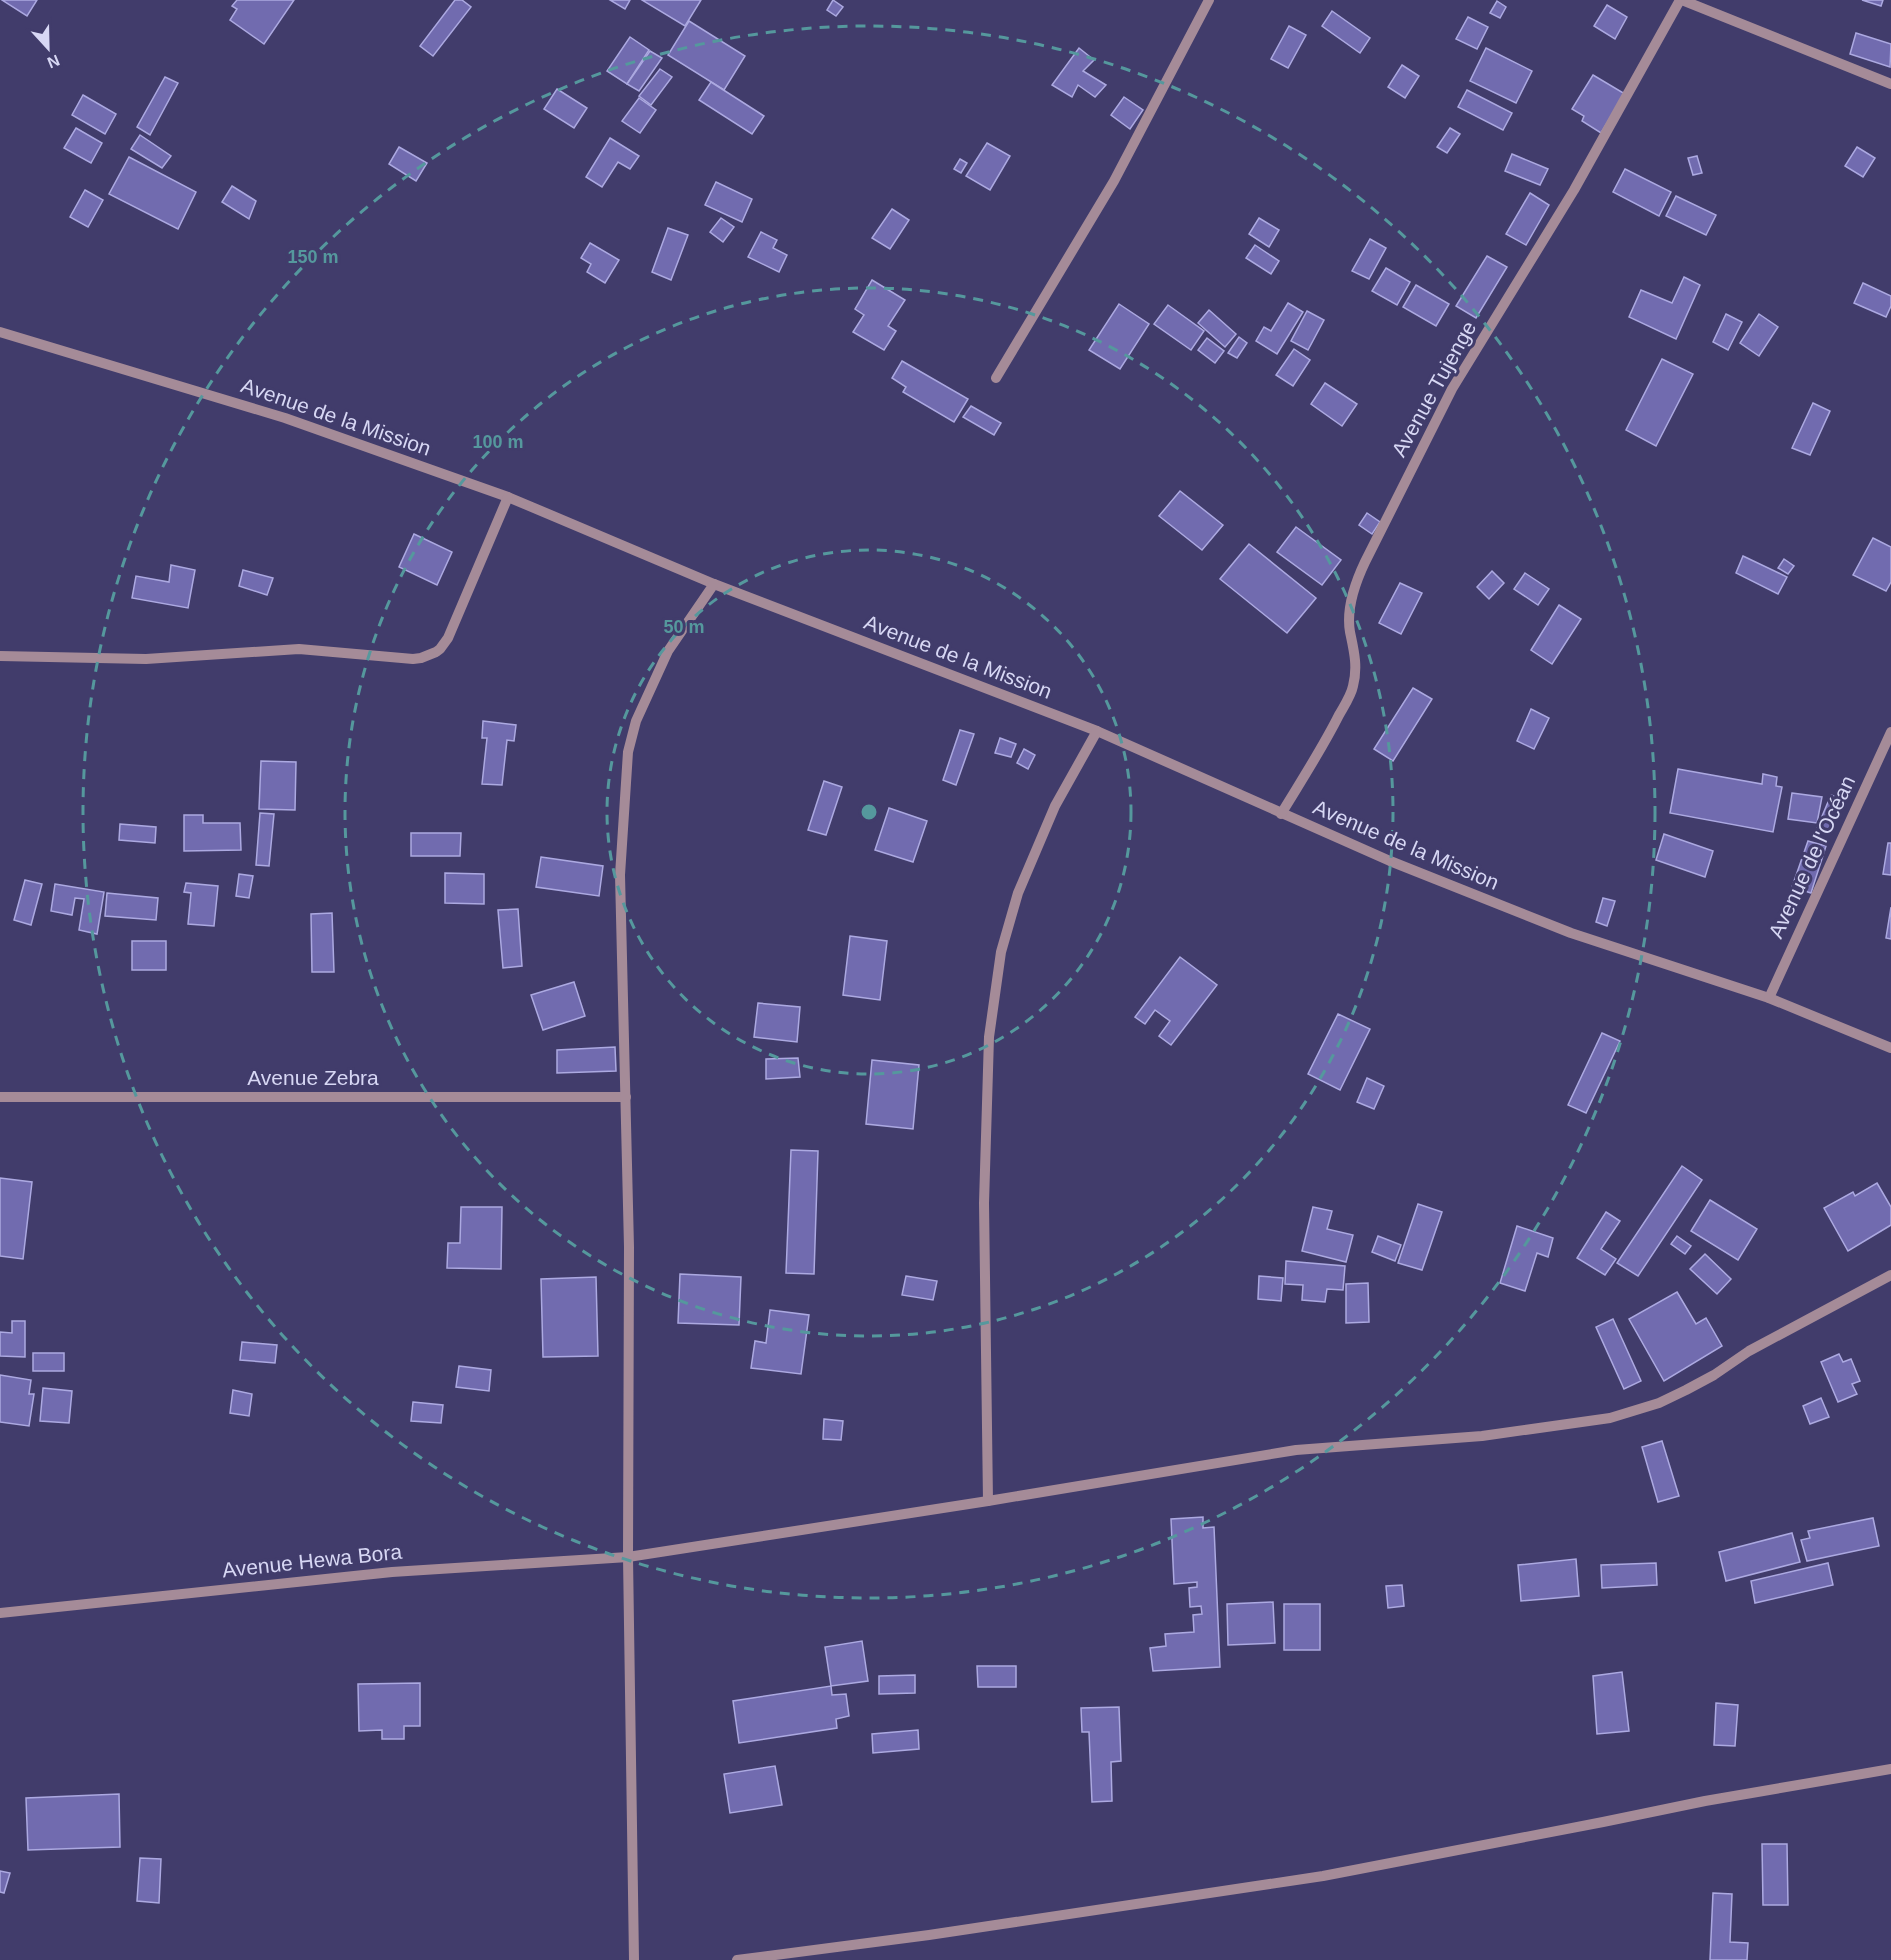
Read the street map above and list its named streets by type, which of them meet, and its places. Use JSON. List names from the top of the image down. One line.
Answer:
{"streets":{"street":["Avenue Tujenge","Avenue de la Mission","Avenue de l'Océan","Avenue Zebra","Avenue Hewa Bora"]},"crossings":[["Avenue Tujenge","Avenue de la Mission"],["Avenue de la Mission","Avenue de l'Océan"]],"north":"bottom","rings":["150 m","100 m","50 m"]}
